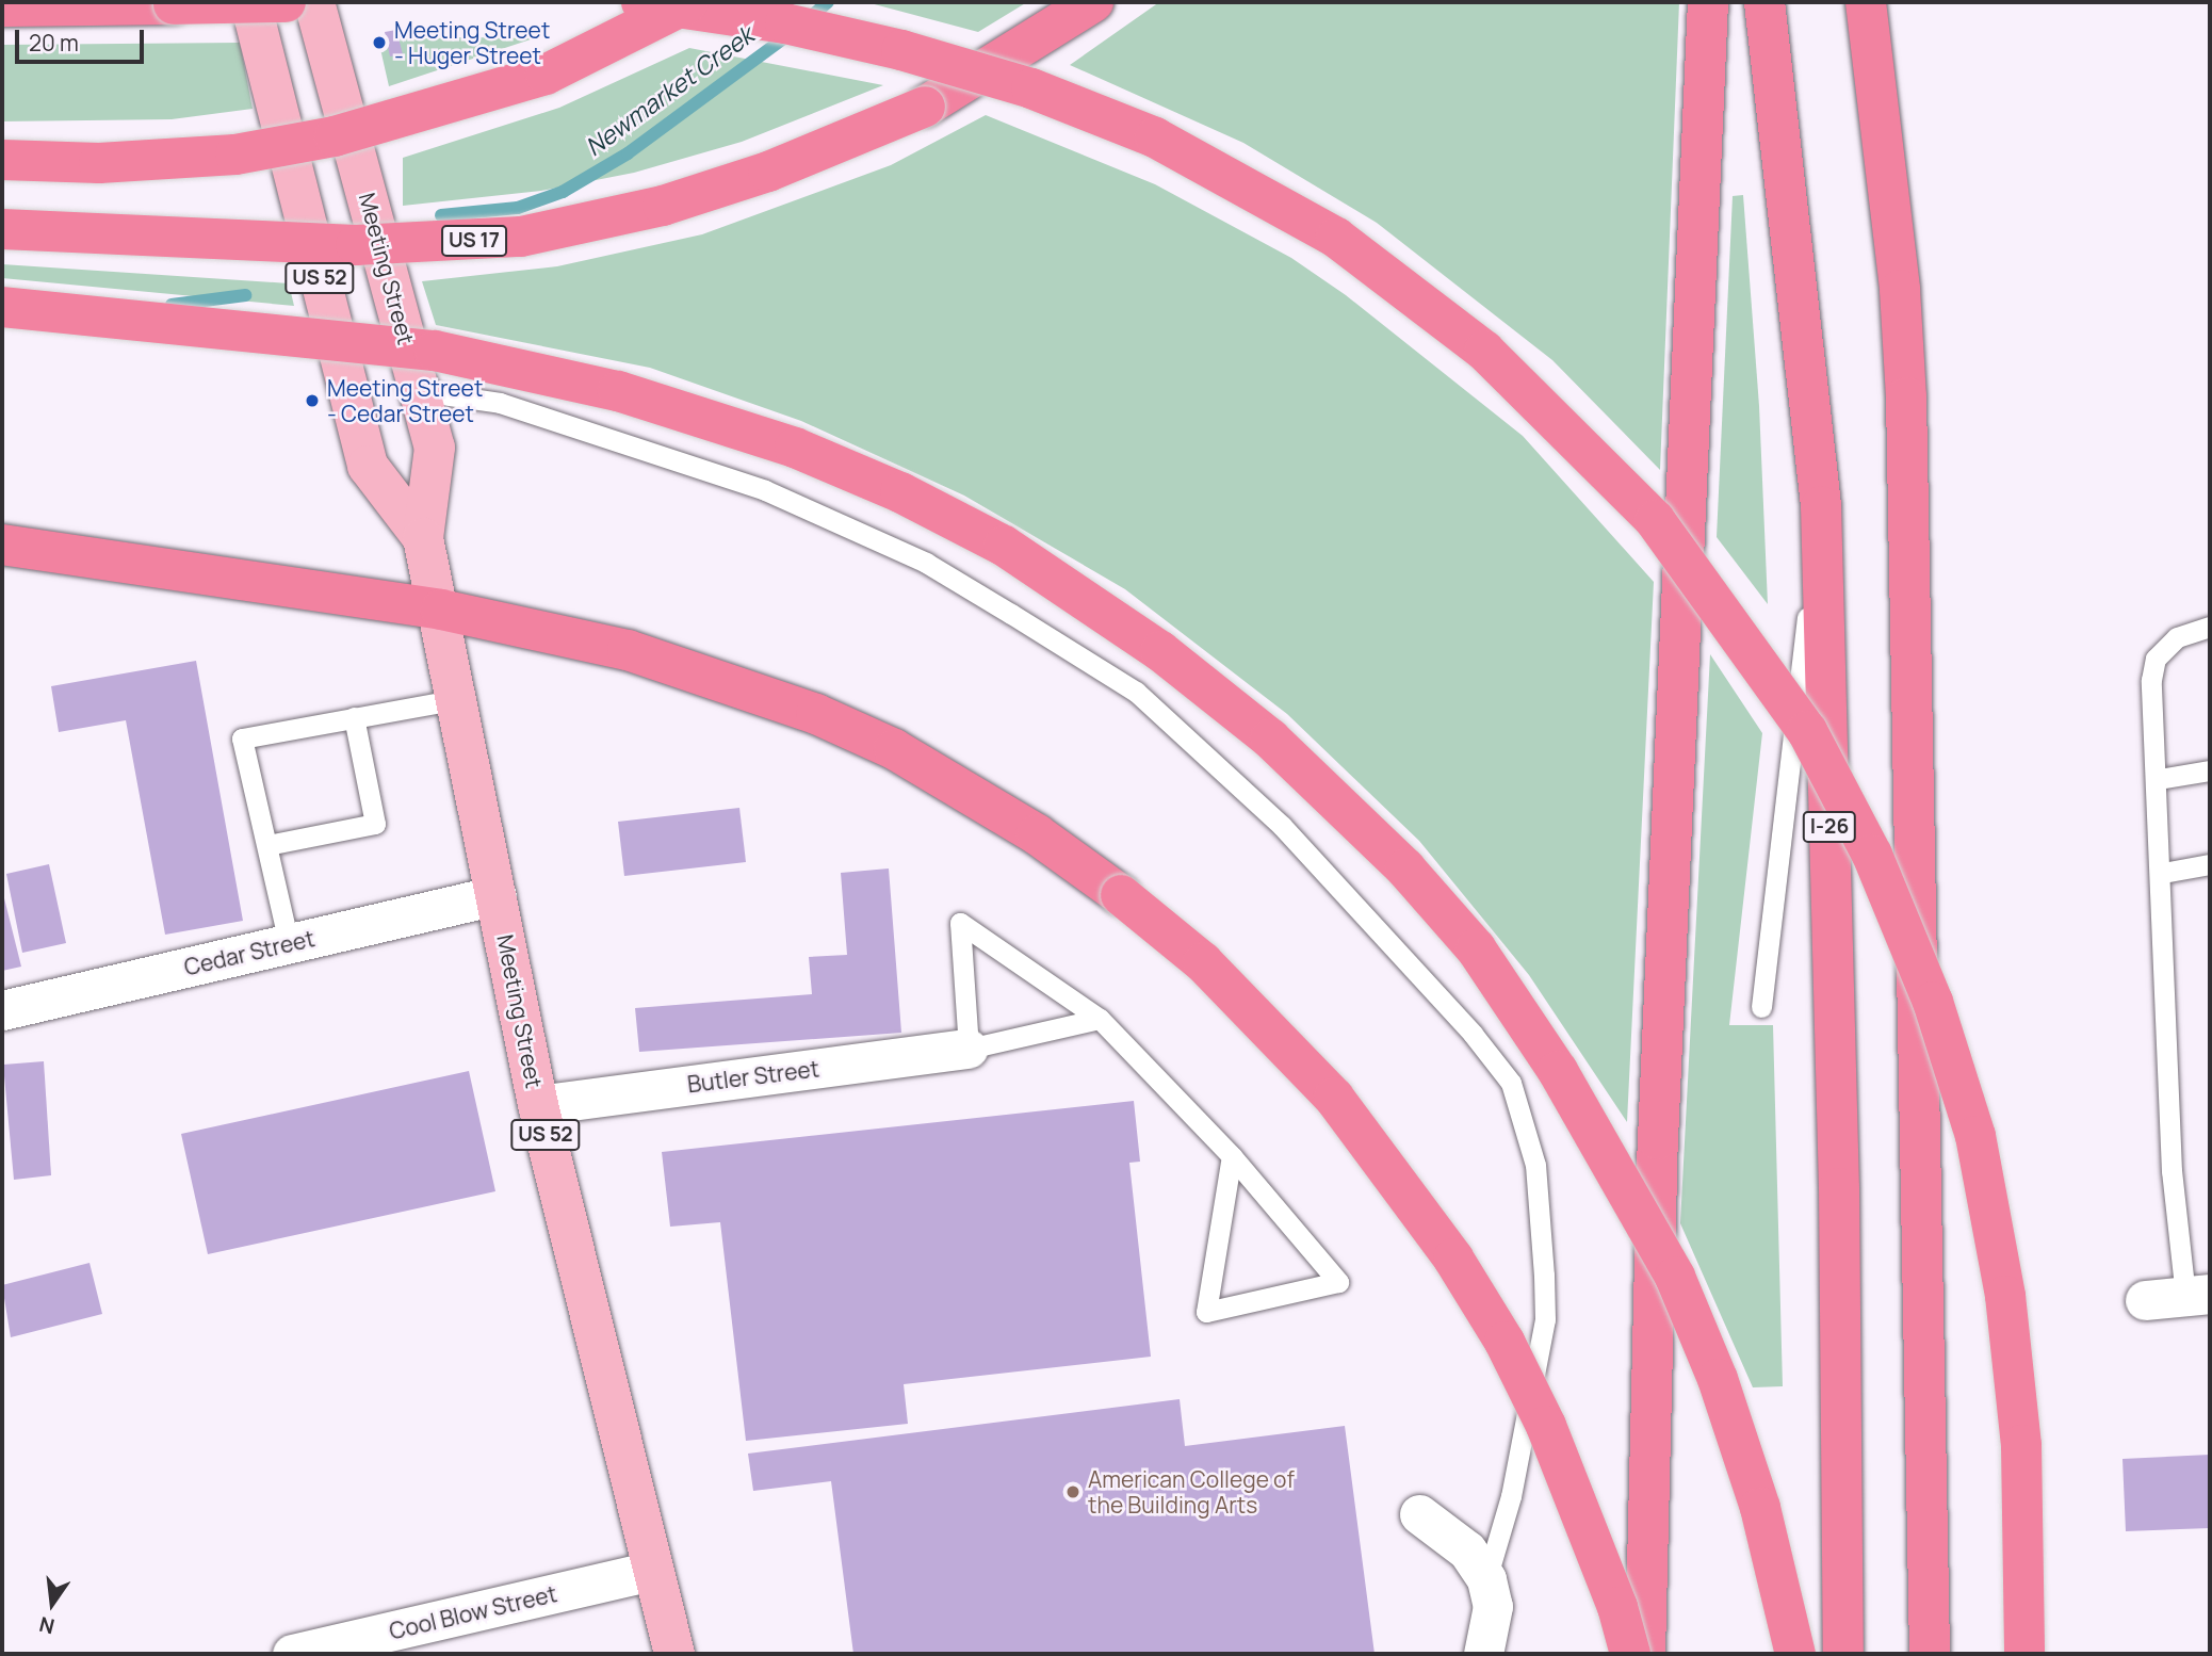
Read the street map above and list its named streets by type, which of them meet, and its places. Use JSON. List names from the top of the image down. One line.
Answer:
{"streets":{"highway":["US 17","I-26"],"main road":["Meeting Street","US 52"],"street":["Cedar Street","Butler Street","Cool Blow Street"]},"crossings":[["Meeting Street","Cedar Street"],["Meeting Street","Butler Street"],["Meeting Street","Cool Blow Street"]],"water":["Newmarket Creek"],"places":["Meeting Street - Huger Street","Meeting Street - Cedar Street","American College of the Building Arts"],"scale_bar":"20 m","north":"bottom"}
